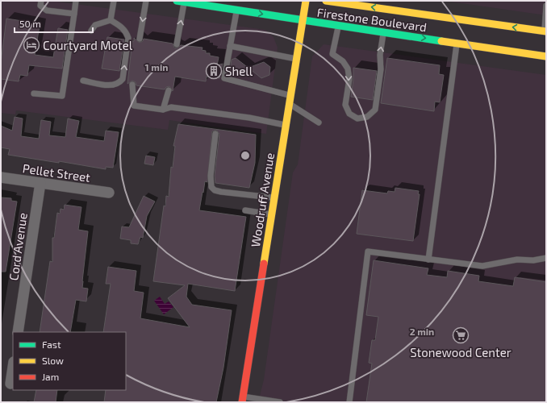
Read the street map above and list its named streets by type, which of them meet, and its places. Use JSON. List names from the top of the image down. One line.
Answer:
{"streets":{"main road":["Firestone Boulevard","Woodruff Avenue"],"street":["Pellet Street","Cord Avenue"]},"crossings":[["Firestone Boulevard","Woodruff Avenue"],["Pellet Street","Cord Avenue"]],"places":{"hotel":["Courtyard Motel"],"building":["Shell"],"supermarket":["Stonewood Center"]},"legend":["Fast","Slow","Jam"],"scale_bar":"50 m","rings":["1 min","2 min"]}
